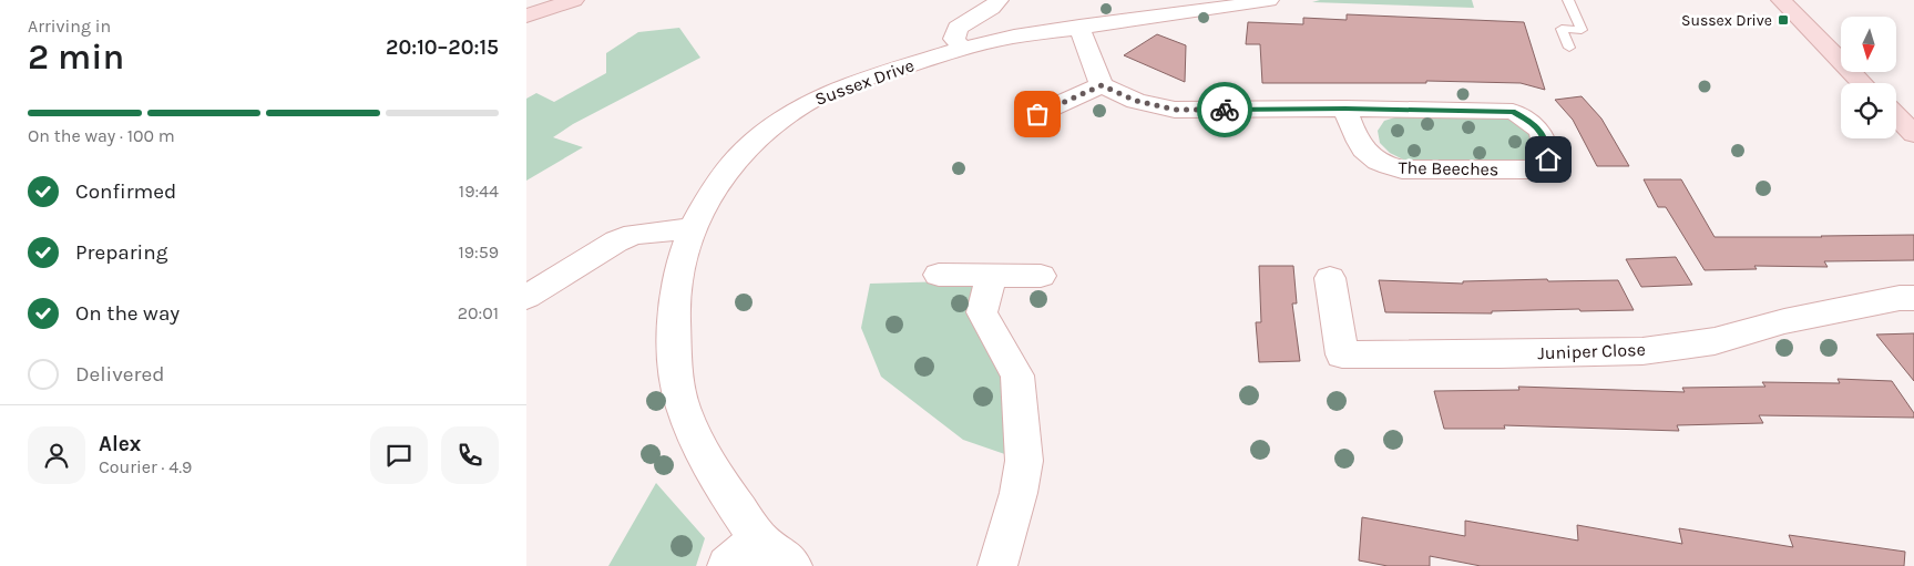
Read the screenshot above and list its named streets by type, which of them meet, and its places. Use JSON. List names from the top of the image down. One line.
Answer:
{"streets":{"street":["Sussex Drive","The Beeches","Juniper Close"]},"places":{"transit":["Sussex Drive"]},"north":"bottom","page":{"heading":["2 min","Arriving in","20:10–20:15"],"panel":["Alex","Courier · 4.9"],"bar":"On the way · 100 m","list":[["Confirmed","19:44"],["Preparing","19:59"],["On the way","20:01"],"Delivered"]}}
